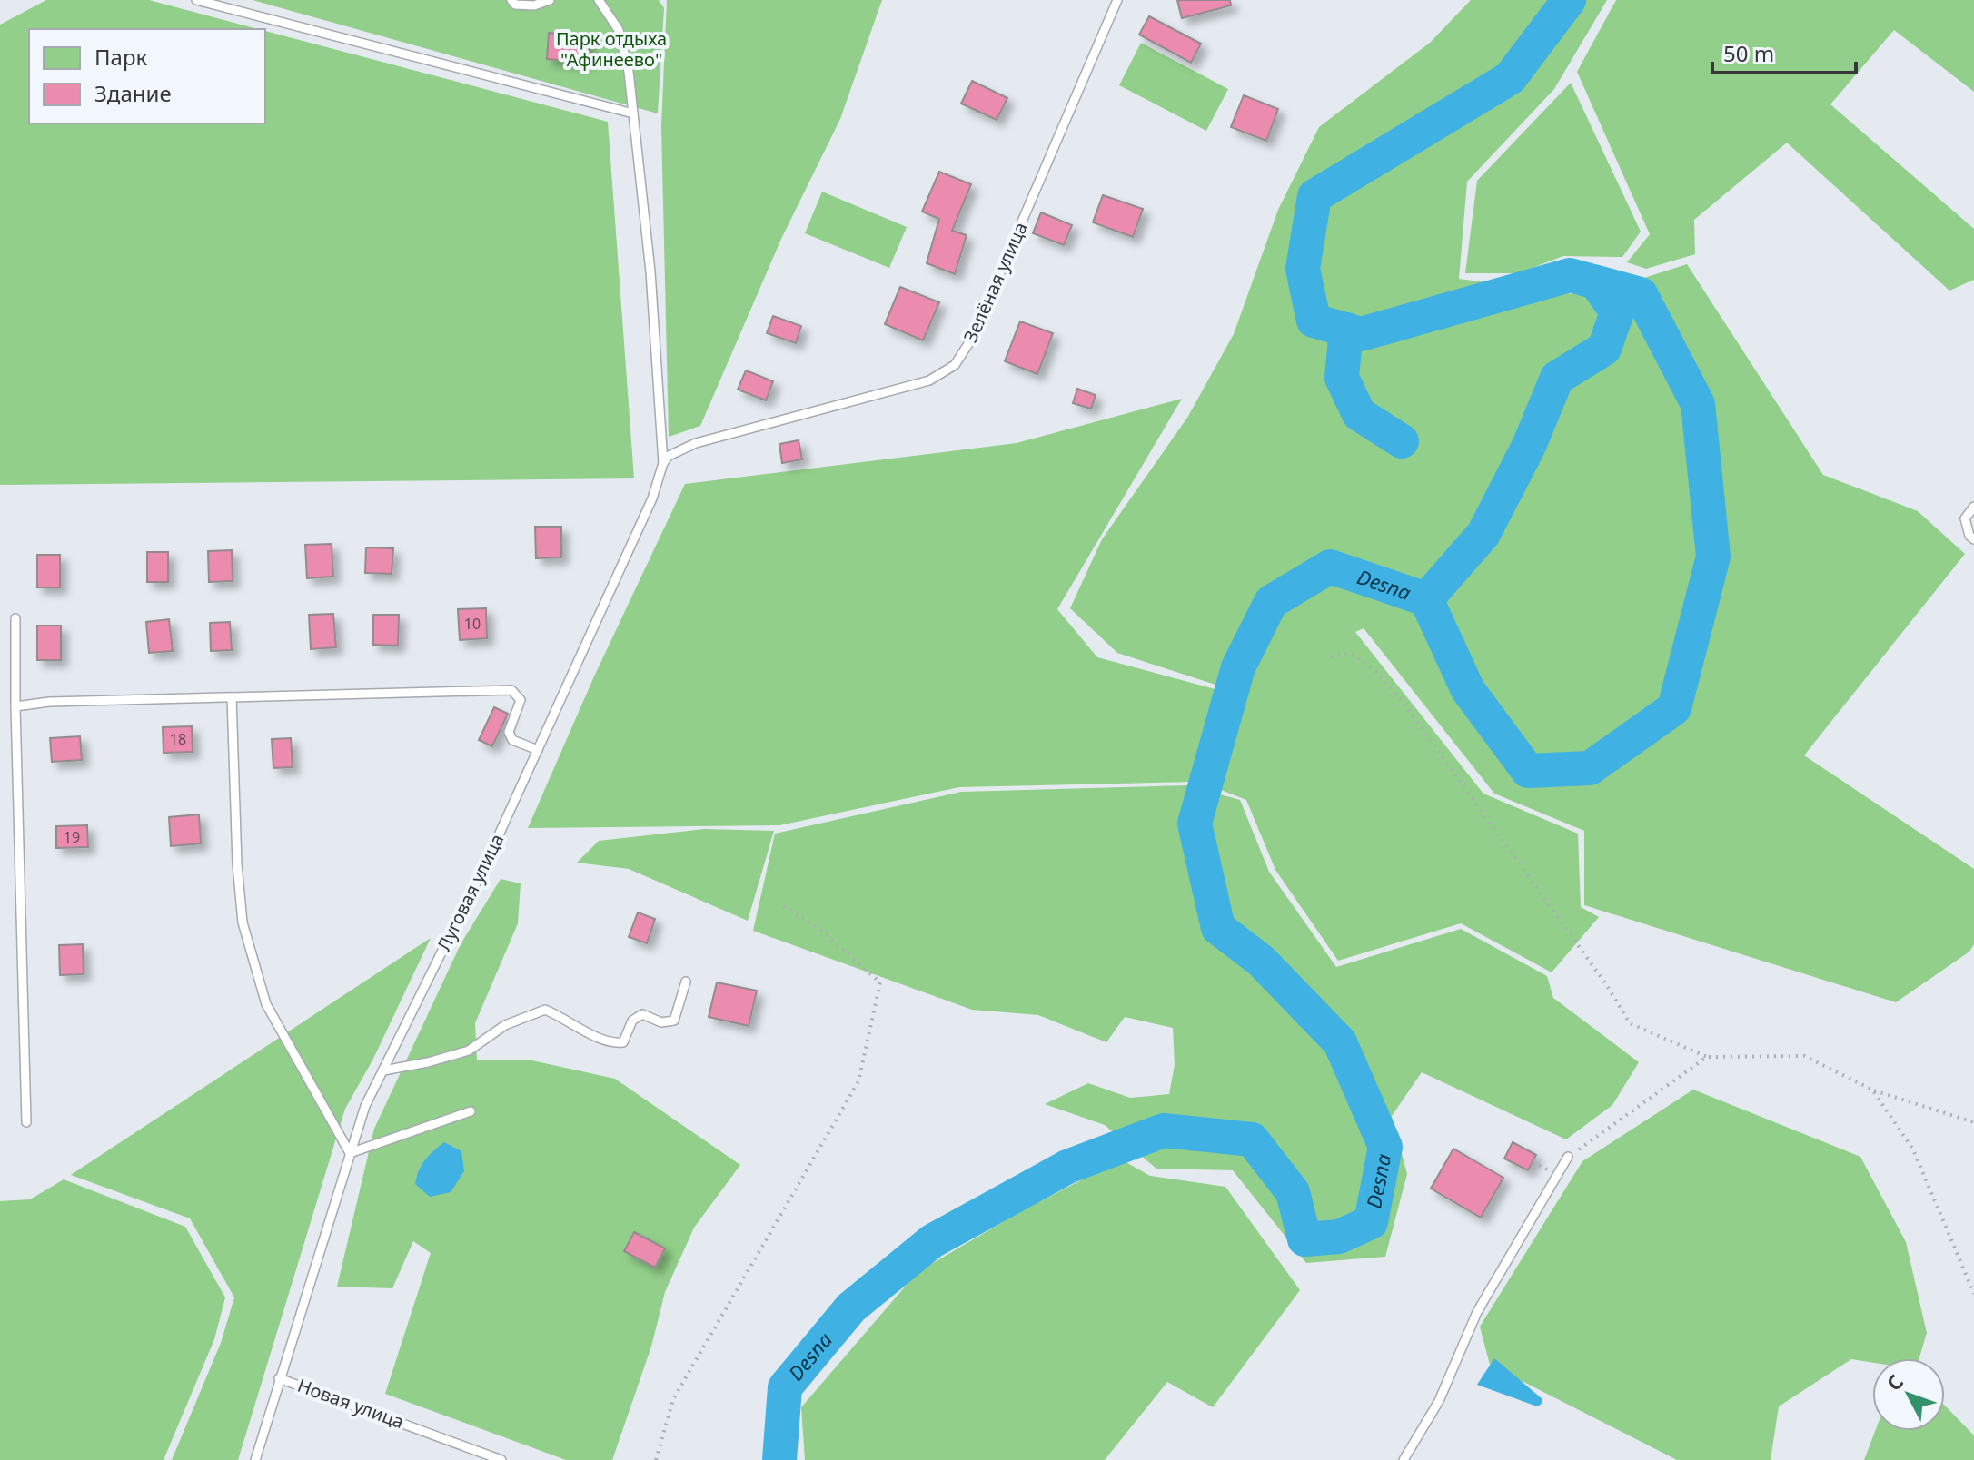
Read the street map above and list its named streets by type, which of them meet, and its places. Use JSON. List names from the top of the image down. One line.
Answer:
{"streets":{"lane":["Зелёная улица","Луговая улица","Новая улица"]},"crossings":[["Зелёная улица","Луговая улица"],["Луговая улица","Новая улица"]],"water":["Desna"],"parks":["Парк отдыха \"Афинеево\""],"house_numbers":["10","18","19"],"legend":["Парк","Здание"],"scale_bar":"50 m","north":"top left"}
